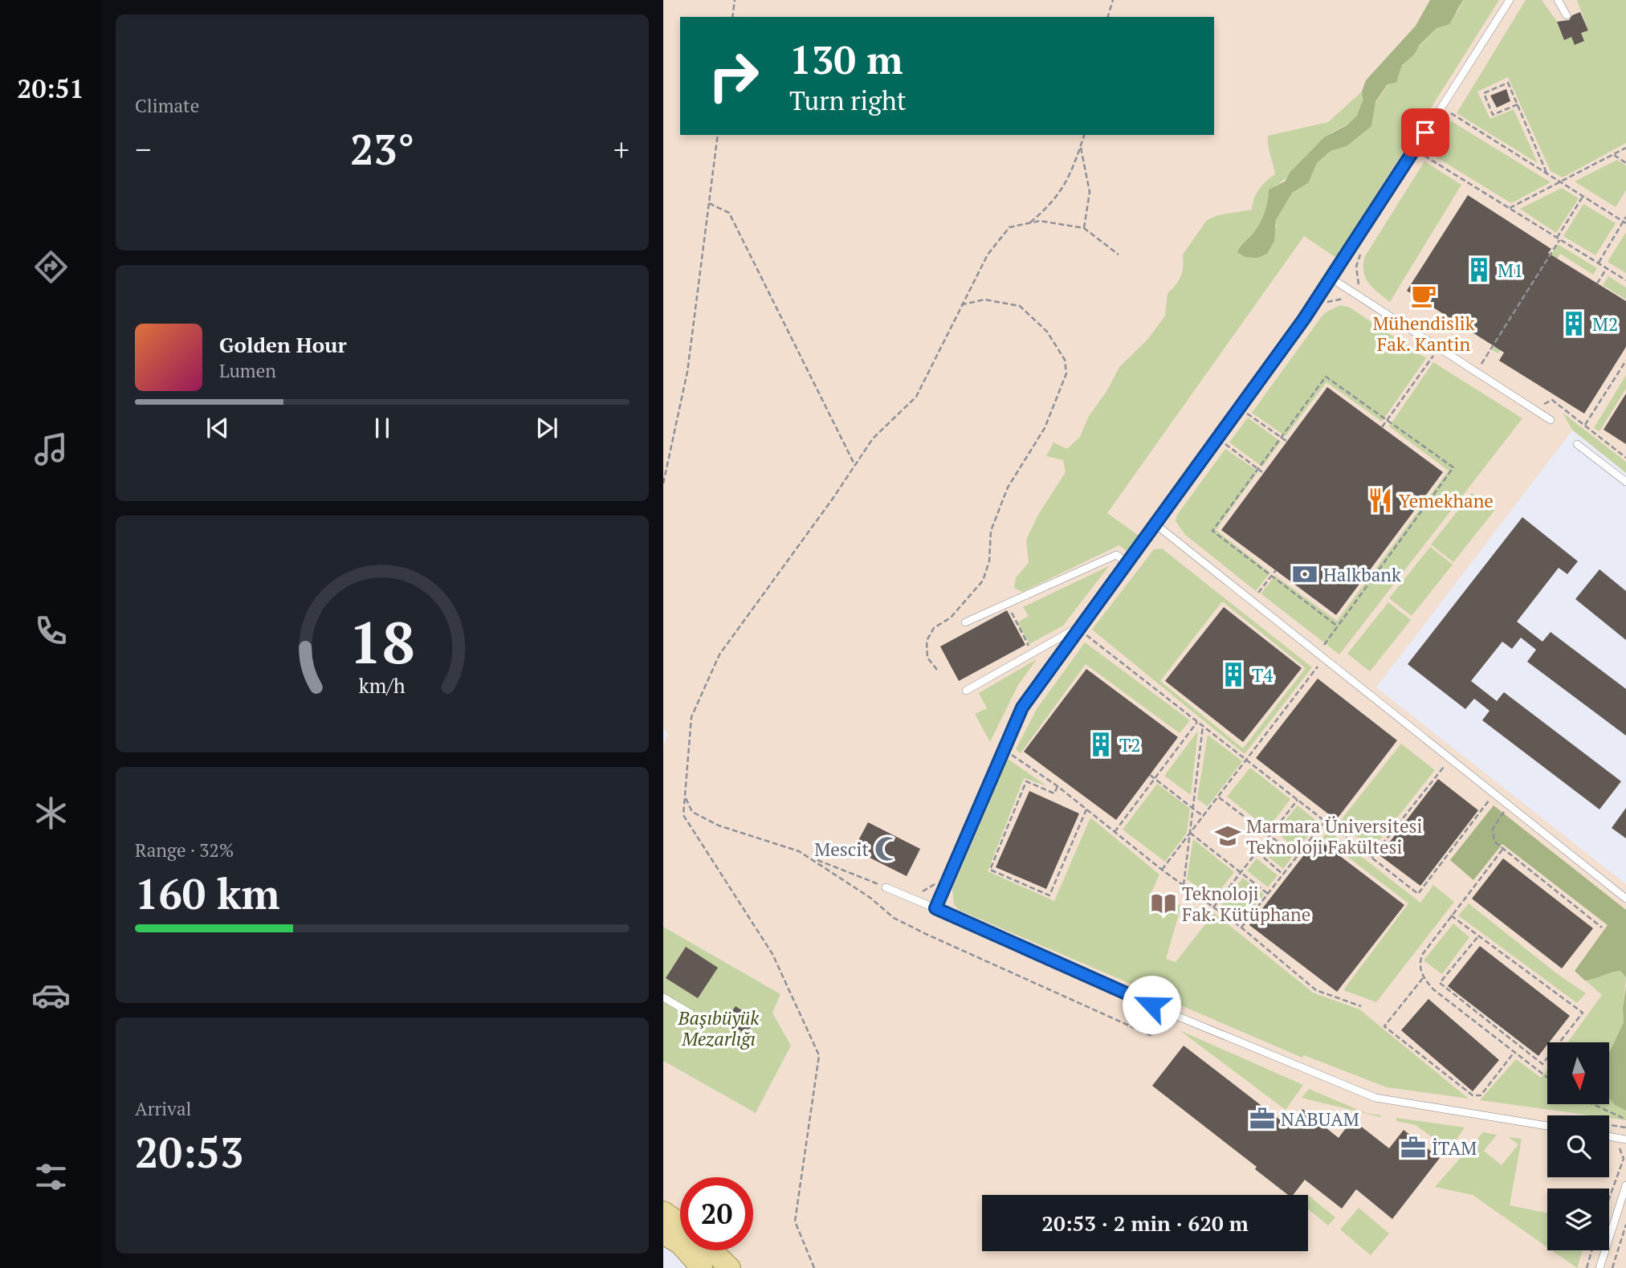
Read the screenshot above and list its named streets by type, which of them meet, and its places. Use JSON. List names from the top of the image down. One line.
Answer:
{"parks":["Başıbüyük Mezarlığı"],"places":{"building":["M1","M2","T4","T2"],"cafe":["Mühendislik Fak. Kantin"],"restaurant":["Yemekhane"],"bank":["Halkbank"],"school or university":["Marmara Üniversitesi Teknoloji Fakültesi"],"mosque":["Mescit"],"library":["Teknoloji Fak. Kütüphane"],"office":["NABUAM","İTAM"]},"north":"bottom","page":{"tabs":"20:51","tile":["Climate",["Range · 32%","160 km"],["Arrival","20:53"]],"turn":["130 m","Turn right"],"heat":["−","23°","+"],"song":["Golden Hour","Lumen"],"limit":"20","trip":"20:53 · 2 min · 620 m","gauge":["18","km/h"]}}
